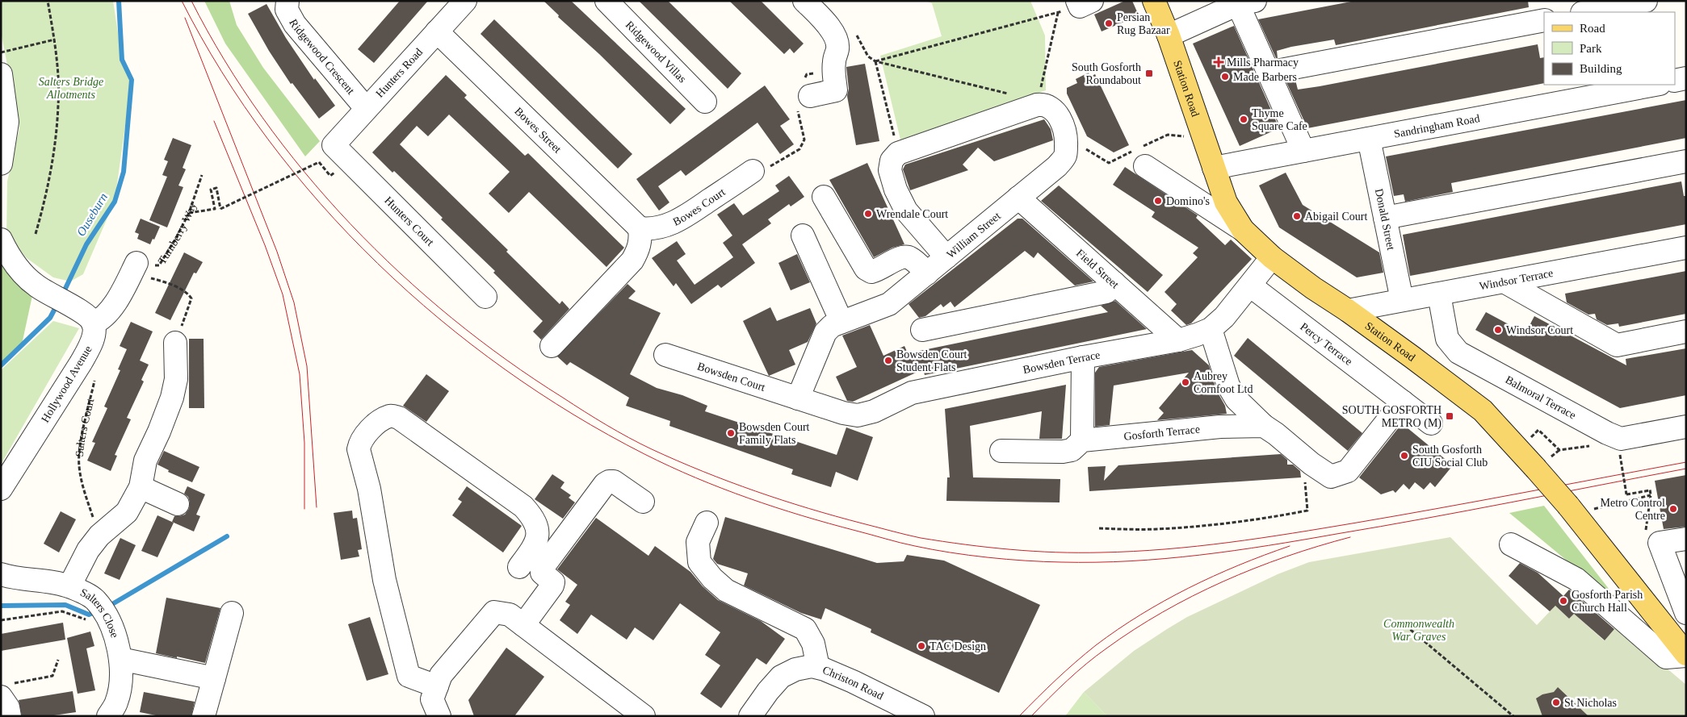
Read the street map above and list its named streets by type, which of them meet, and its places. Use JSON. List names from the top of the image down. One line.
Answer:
{"streets":{"main road":["Station Road"],"street":["Ridgewood Villas","Ridgewood Crescent","Hunters Road","Sandringham Road","Bowes Street","Bowes Court","Donald Street","Hunters Court","William Street","Field Street","Windsor Terrace","Percy Terrace","Bowsden Terrace","Bowsden Court","Hollywood Avenue","Balmoral Terrace","Gosforth Terrace","Salters Close","Christon Road"],"path":["Turnberry Way","Salters Court"]},"crossings":[["Ridgewood Crescent","Hunters Road"],["Hunters Road","Bowes Street"],["Hunters Road","Hunters Court"],["Station Road","Sandringham Road"],["Station Road","Windsor Terrace"],["Station Road","Bowsden Terrace"],["Sandringham Road","Donald Street"],["Bowes Street","Bowes Court"],["Donald Street","Windsor Terrace"],["William Street","Field Street"],["Field Street","Bowsden Terrace"],["Windsor Terrace","Balmoral Terrace"],["Percy Terrace","Bowsden Terrace"],["Bowsden Terrace","Bowsden Court"]],"water":["Ouseburn"],"parks":["Salters Bridge Allotments","Commonwealth War Graves"],"places":{"other":["Persian Rug Bazaar","Made Barbers","Thyme Square Cafe","Domino's","Wrendale Court","Abigail Court","Windsor Court","Bowsden Court Student Flats","Aubrey Cornfoot Ltd","Bowsden Court Family Flats","South Gosforth CIU Social Club","Metro Control Centre","Gosforth Parish Church Hall","TAC Design","St Nicholas"],"health":["Mills Pharmacy"],"transit":["South Gosforth Roundabout","SOUTH GOSFORTH METRO (M)"]},"legend":["Road","Park","Building"]}
